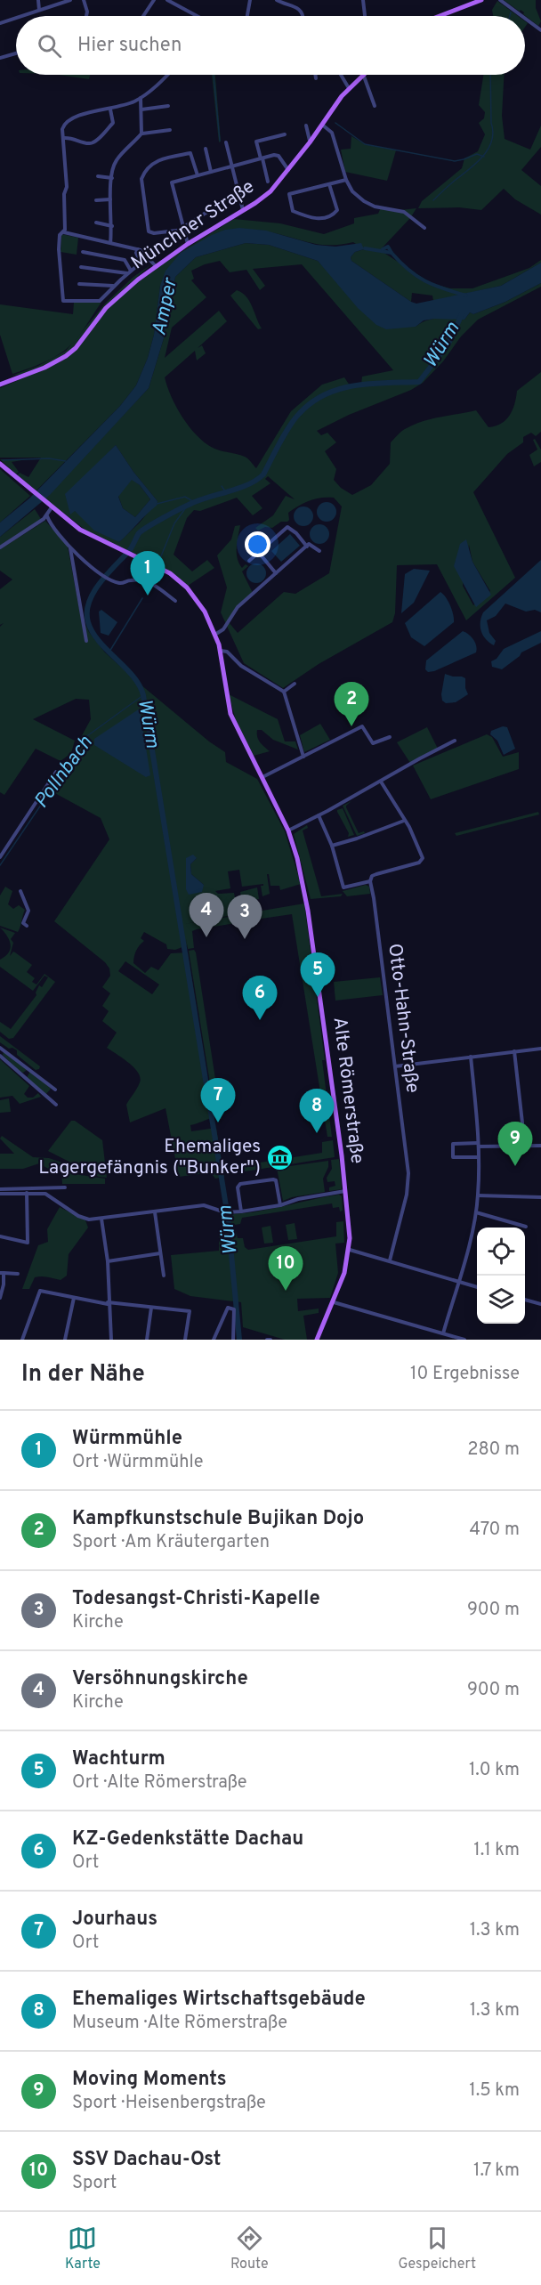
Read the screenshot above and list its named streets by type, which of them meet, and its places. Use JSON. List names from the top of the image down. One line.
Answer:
{"streets":{"main road":["Münchner Straße","Alte Römerstraße"],"street":["Otto-Hahn-Straße"]},"water":["Amper","Würm","Pollnbach"],"places":{"museum":["Ehemaliges Lagergefängnis (\"Bunker\")"]},"page":{"search":"Hier suchen","pins":["1","2","4","3","5","6","7","8","9","10"],"heading":["In der Nähe","10 Ergebnisse"],"list":[{"mark":"1","name":"Würmmühle","note":"Ort · Würmmühle","value":"280 m"},{"mark":"2","name":"Kampfkunstschule Bujikan Dojo","note":"Sport · Am Kräutergarten","value":"470 m"},{"mark":"3","name":"Todesangst-Christi-Kapelle","note":"Kirche","value":"900 m"},{"mark":"4","name":"Versöhnungskirche","note":"Kirche","value":"900 m"},{"mark":"5","name":"Wachturm","note":"Ort · Alte Römerstraße","value":"1.0 km"},{"mark":"6","name":"KZ-Gedenkstätte Dachau","note":"Ort","value":"1.1 km"},{"mark":"7","name":"Jourhaus","note":"Ort","value":"1.3 km"},{"mark":"8","name":"Ehemaliges Wirtschaftsgebäude","note":"Museum · Alte Römerstraße","value":"1.3 km"},{"mark":"9","name":"Moving Moments","note":"Sport · Heisenbergstraße","value":"1.5 km"},{"mark":"10","name":"SSV Dachau-Ost","note":"Sport","value":"1.7 km"}],"nav":["Karte","Route","Gespeichert"]}}
